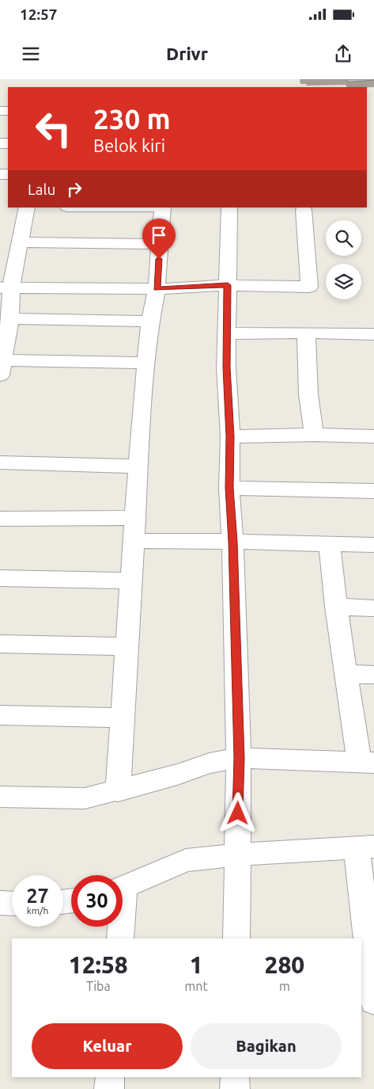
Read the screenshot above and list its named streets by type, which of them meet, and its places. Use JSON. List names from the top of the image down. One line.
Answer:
{"page":{"status":"12:57","header":"Drivr","turn":["230 m","Belok kiri"],"then":"Lalu","speed":"27 km/h","limit":"30","eta":["12:58","Tiba","1","mnt","280","m"],"buttons":["Keluar","Bagikan"]}}
